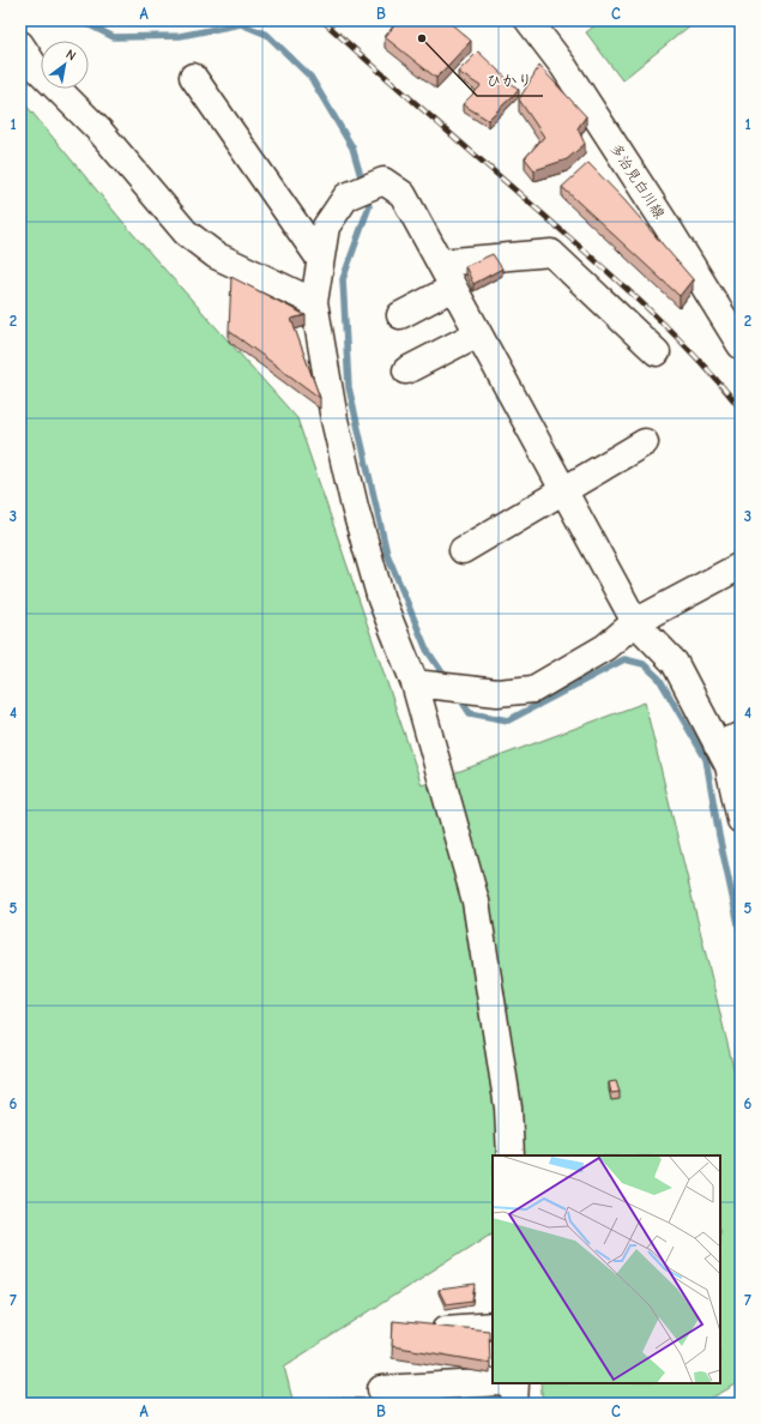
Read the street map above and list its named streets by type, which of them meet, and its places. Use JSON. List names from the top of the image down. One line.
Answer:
{"streets":{"street":["多治見白川線"]},"places":["ひかり"],"north":"top right","grid":{"columns":["A","B","C"],"rows":["1","2","3","4","5","6","7"]}}
